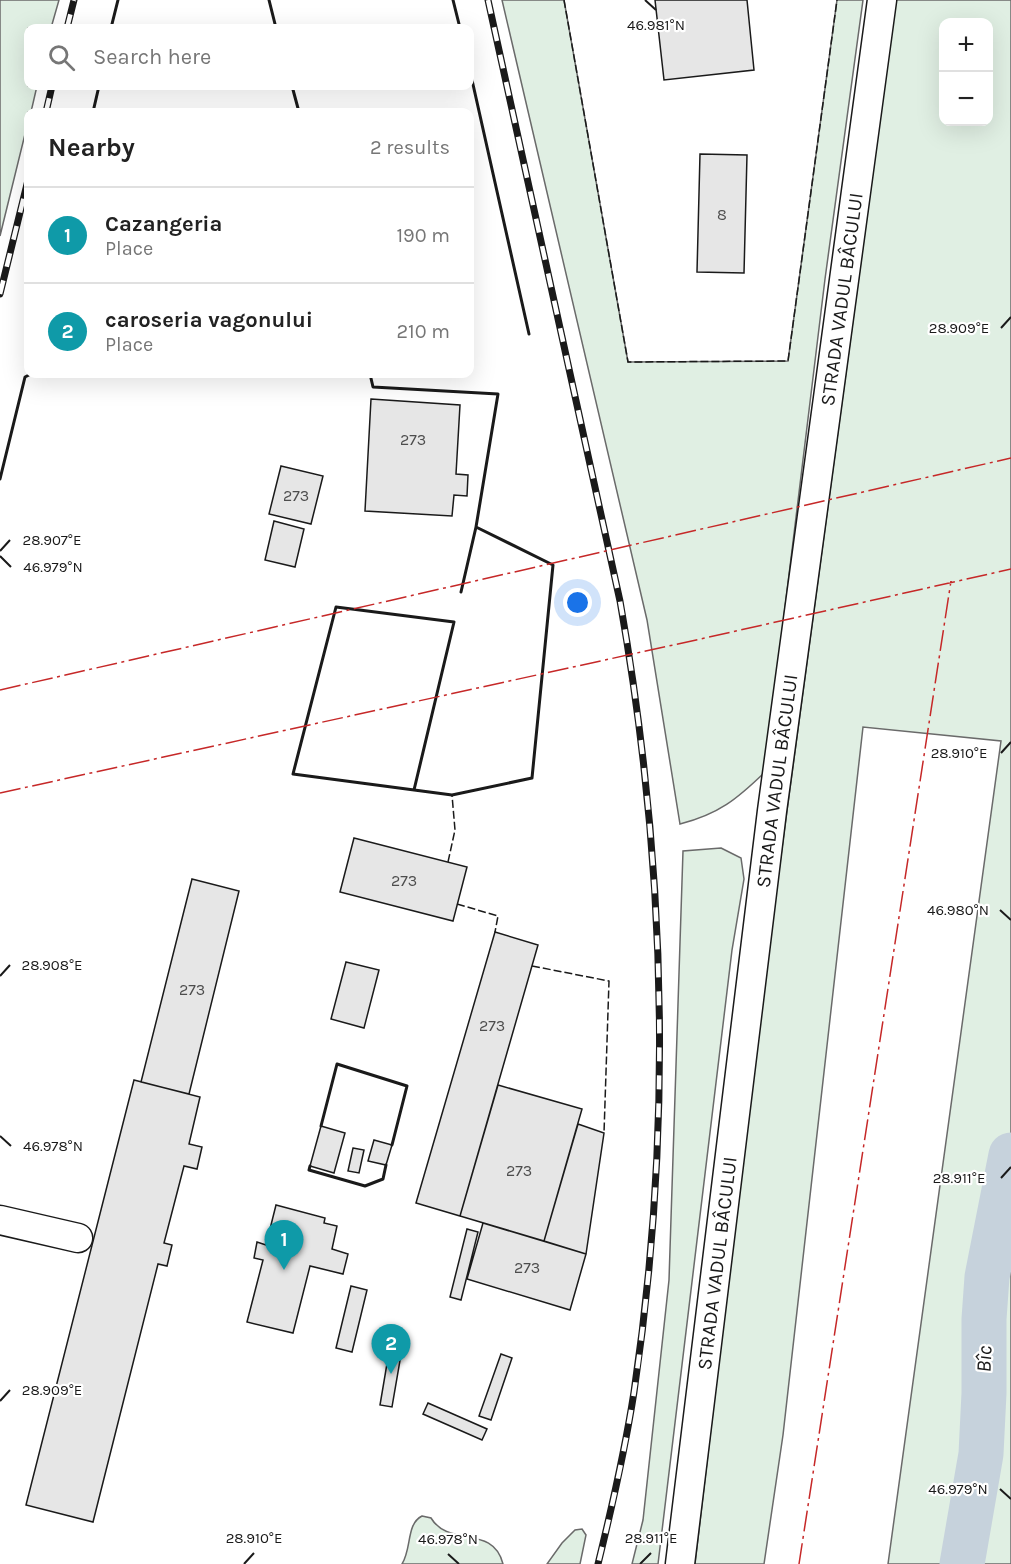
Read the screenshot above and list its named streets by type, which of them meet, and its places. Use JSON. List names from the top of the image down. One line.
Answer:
{"streets":{"street":["STRADA VADUL BÂCULUI"]},"water":["Bîc"],"house_numbers":["8","273","273","273","273","273","273","273"],"page":{"map_buttons":["+","−"],"search":"Search here","heading":["Nearby","2 results"],"list":[{"mark":"1","name":"Cazangeria","note":"Place","value":"190 m"},{"mark":"2","name":"caroseria vagonului","note":"Place","value":"210 m"}],"pins":["1","2"]},"coordinates":["46.981°N","28.909°E","28.907°E","46.979°N","28.910°E","46.980°N","28.908°E","46.978°N","28.911°E"]}
